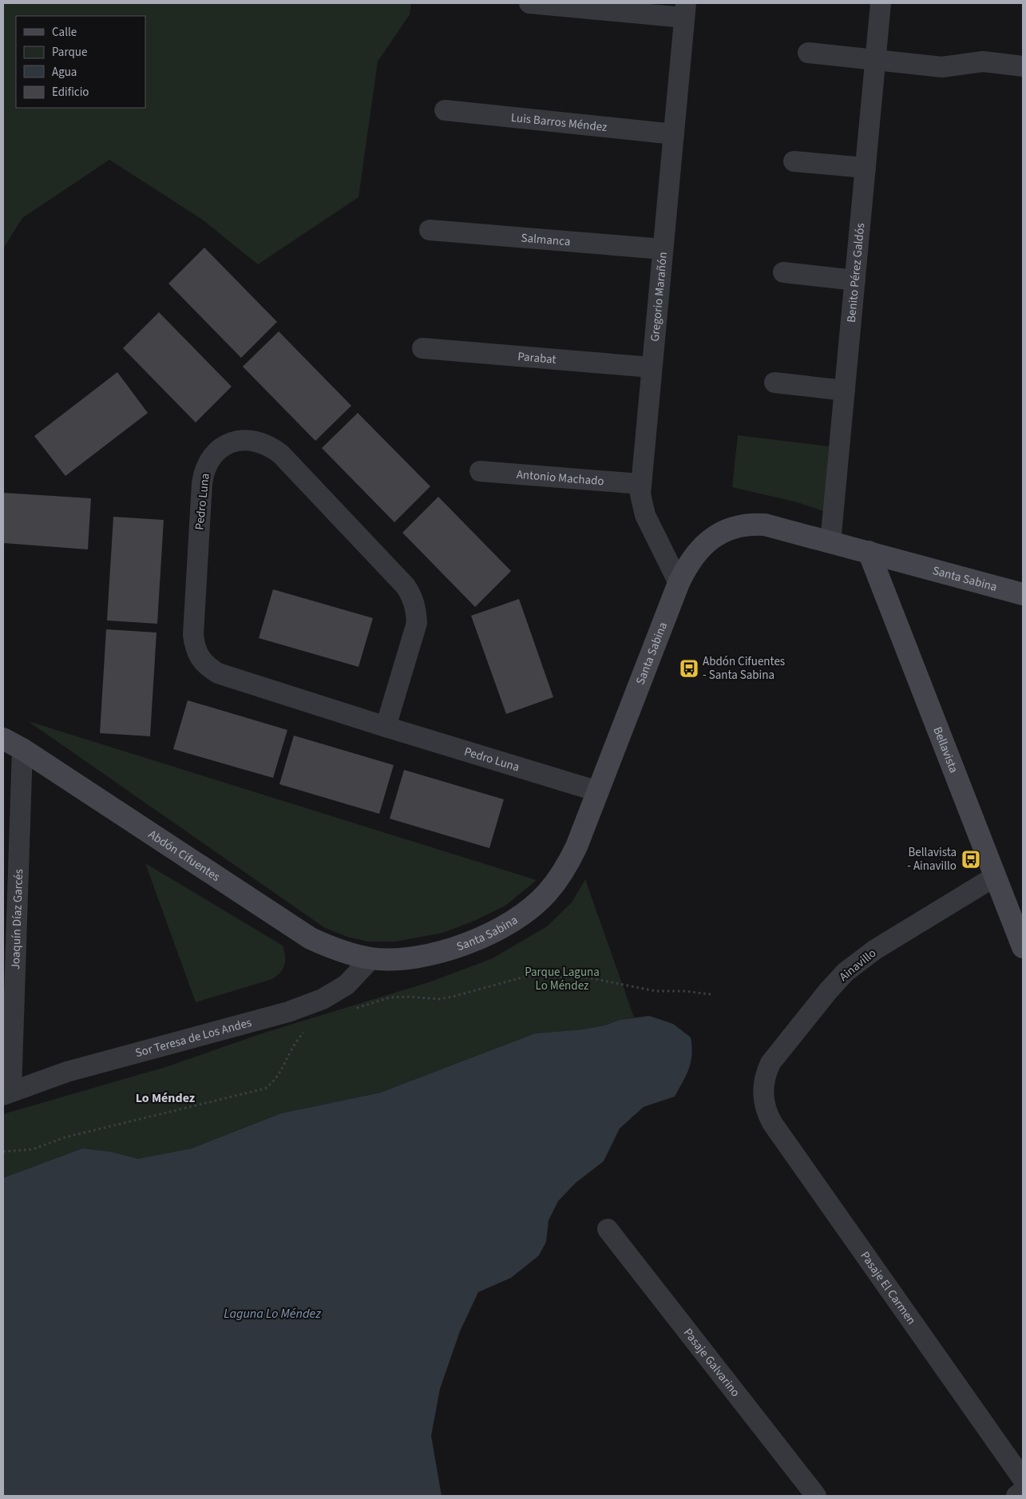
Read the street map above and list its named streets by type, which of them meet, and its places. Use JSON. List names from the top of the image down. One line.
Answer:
{"streets":{"street":["Luis Barros Méndez","Salmanca","Benito Pérez Galdós","Gregorio Marañón","Parabat","Antonio Machado","Pedro Luna","Santa Sabina","Bellavista","Abdón Cifuentes","Joaquín Díaz Garcés","Ainavillo","Sor Teresa de Los Andes","Pasaje El Carmen","Pasaje Galvarino"]},"crossings":[["Luis Barros Méndez","Gregorio Marañón"],["Salmanca","Gregorio Marañón"],["Benito Pérez Galdós","Santa Sabina"],["Gregorio Marañón","Parabat"],["Gregorio Marañón","Antonio Machado"],["Gregorio Marañón","Santa Sabina"],["Pedro Luna","Santa Sabina"],["Santa Sabina","Bellavista"],["Santa Sabina","Abdón Cifuentes"],["Santa Sabina","Sor Teresa de Los Andes"],["Bellavista","Ainavillo"],["Abdón Cifuentes","Joaquín Díaz Garcés"],["Abdón Cifuentes","Sor Teresa de Los Andes"],["Joaquín Díaz Garcés","Sor Teresa de Los Andes"],["Ainavillo","Pasaje El Carmen"]],"districts":["Lo Méndez"],"water":["Laguna Lo Méndez"],"parks":["Parque Laguna Lo Méndez"],"places":{"bus stop":["Abdón Cifuentes - Santa Sabina","Bellavista - Ainavillo"]},"legend":["Calle","Parque","Agua","Edificio"]}
